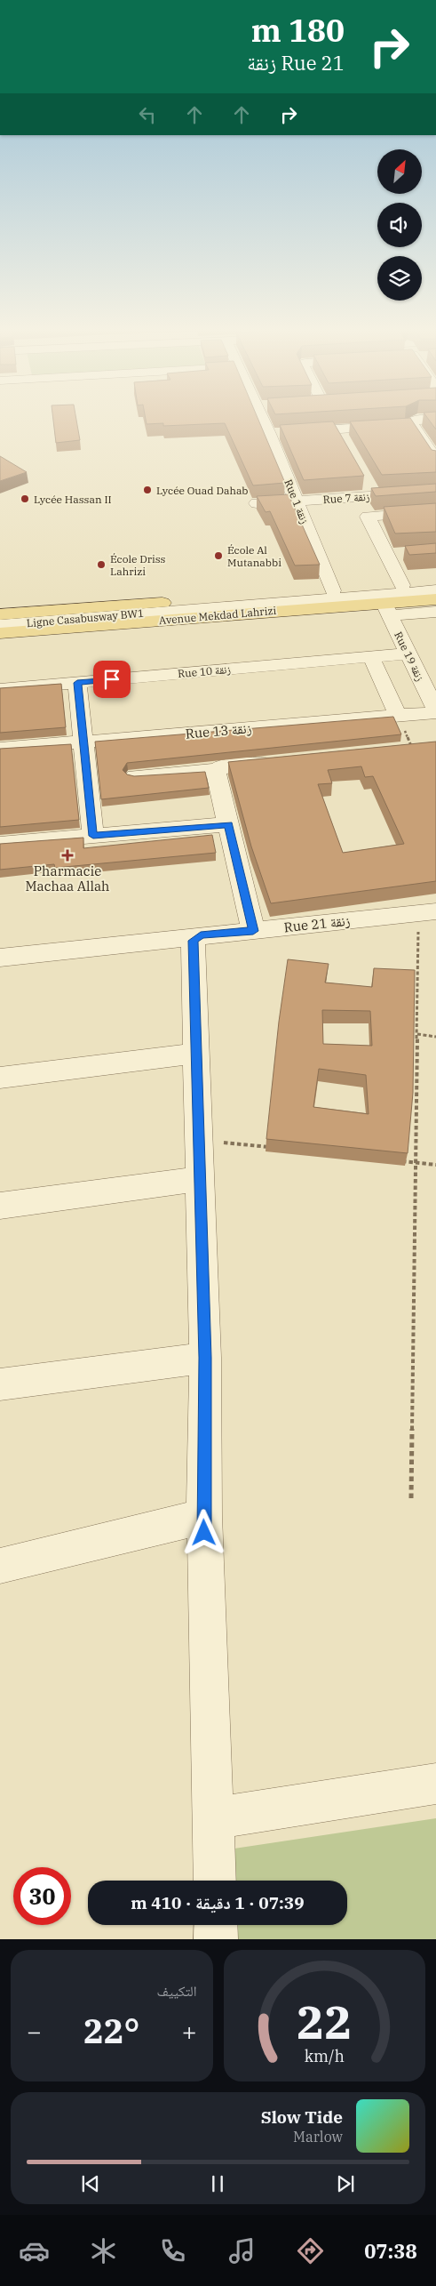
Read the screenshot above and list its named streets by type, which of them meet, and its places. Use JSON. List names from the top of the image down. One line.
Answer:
{"streets":{"main road":["Avenue Mekdad Lahrizi"],"street":["Rue 7 زنقة","Rue 1 زنقة","Ligne Casabusway BW1","Rue 19 زنقة","Rue 10 زنقة","Rue 13 زنقة","Rue 21 زنقة"]},"crossings":[["Rue 7 زنقة","Rue 1 زنقة"],["Rue 7 زنقة","Avenue Mekdad Lahrizi"],["Rue 1 زنقة","Avenue Mekdad Lahrizi"],["Avenue Mekdad Lahrizi","Ligne Casabusway BW1"],["Avenue Mekdad Lahrizi","Rue 19 زنقة"],["Rue 19 زنقة","Rue 10 زنقة"],["Rue 19 زنقة","Rue 13 زنقة"]],"places":{"other":["Lycée Ouad Dahab","Lycée Hassan II","École Al Mutanabbi","École Driss Lahrizi"],"health":["Pharmacie Machaa Allah"]},"north":"top right","page":{"turn":["180 m","Rue 21 زنقة"],"limit":"30","trip":"07:39 · 1 دقيقة · 410 m","tile":"التكييف","heat":["−","22°","+"],"song":["Slow Tide","Marlow"],"tabs":"07:38","gauge":["22","km/h"]}}
